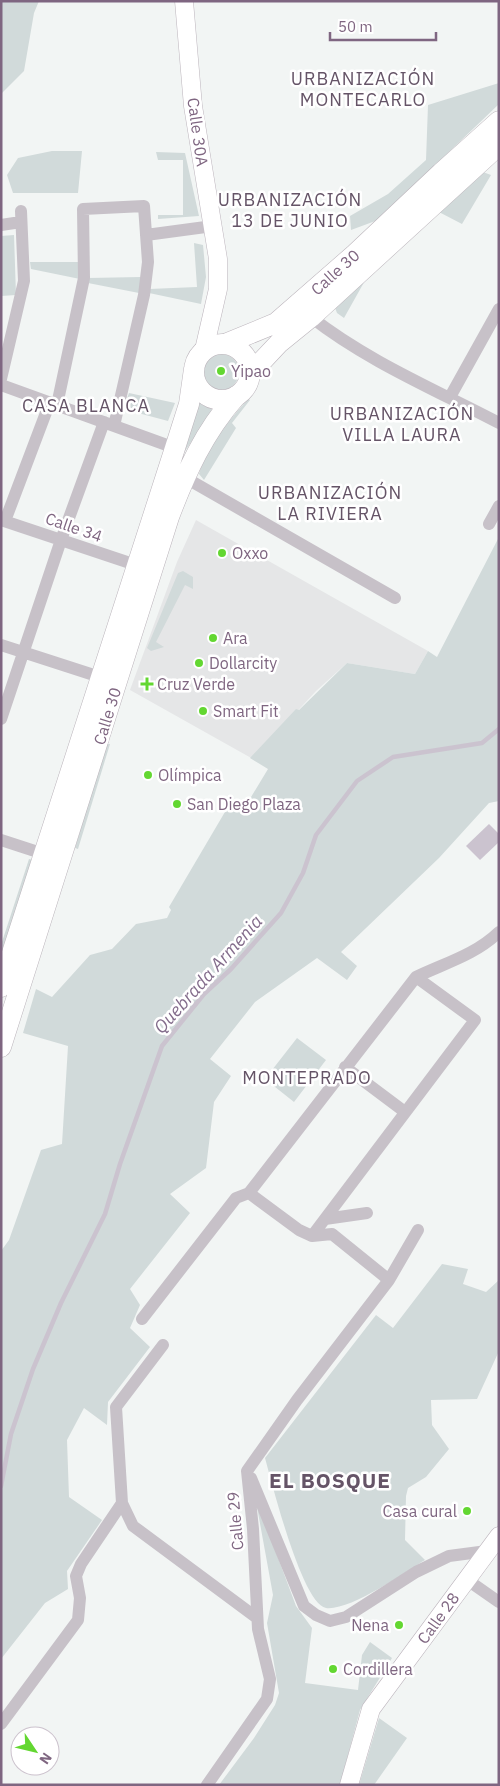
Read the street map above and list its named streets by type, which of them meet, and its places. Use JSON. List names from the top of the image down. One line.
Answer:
{"streets":{"main road":["Calle 30"],"street":["Calle 30A","Calle 34","Calle 29","Calle 28"]},"crossings":[["Calle 30A","Calle 30"],["Calle 30","Calle 34"]],"districts":["URBANIZACIÓN MONTECARLO","URBANIZACIÓN 13 DE JUNIO","CASA BLANCA","URBANIZACIÓN VILLA LAURA","URBANIZACIÓN LA RIVIERA","MONTEPRADO","EL BOSQUE"],"water":["Quebrada Armenia"],"places":{"other":["Yipao","Oxxo","Ara","Dollarcity","Smart Fit","Olímpica","San Diego Plaza","Casa cural","Nena","Cordillera"],"health":["Cruz Verde"]},"scale_bar":"50 m","north":"bottom right"}
